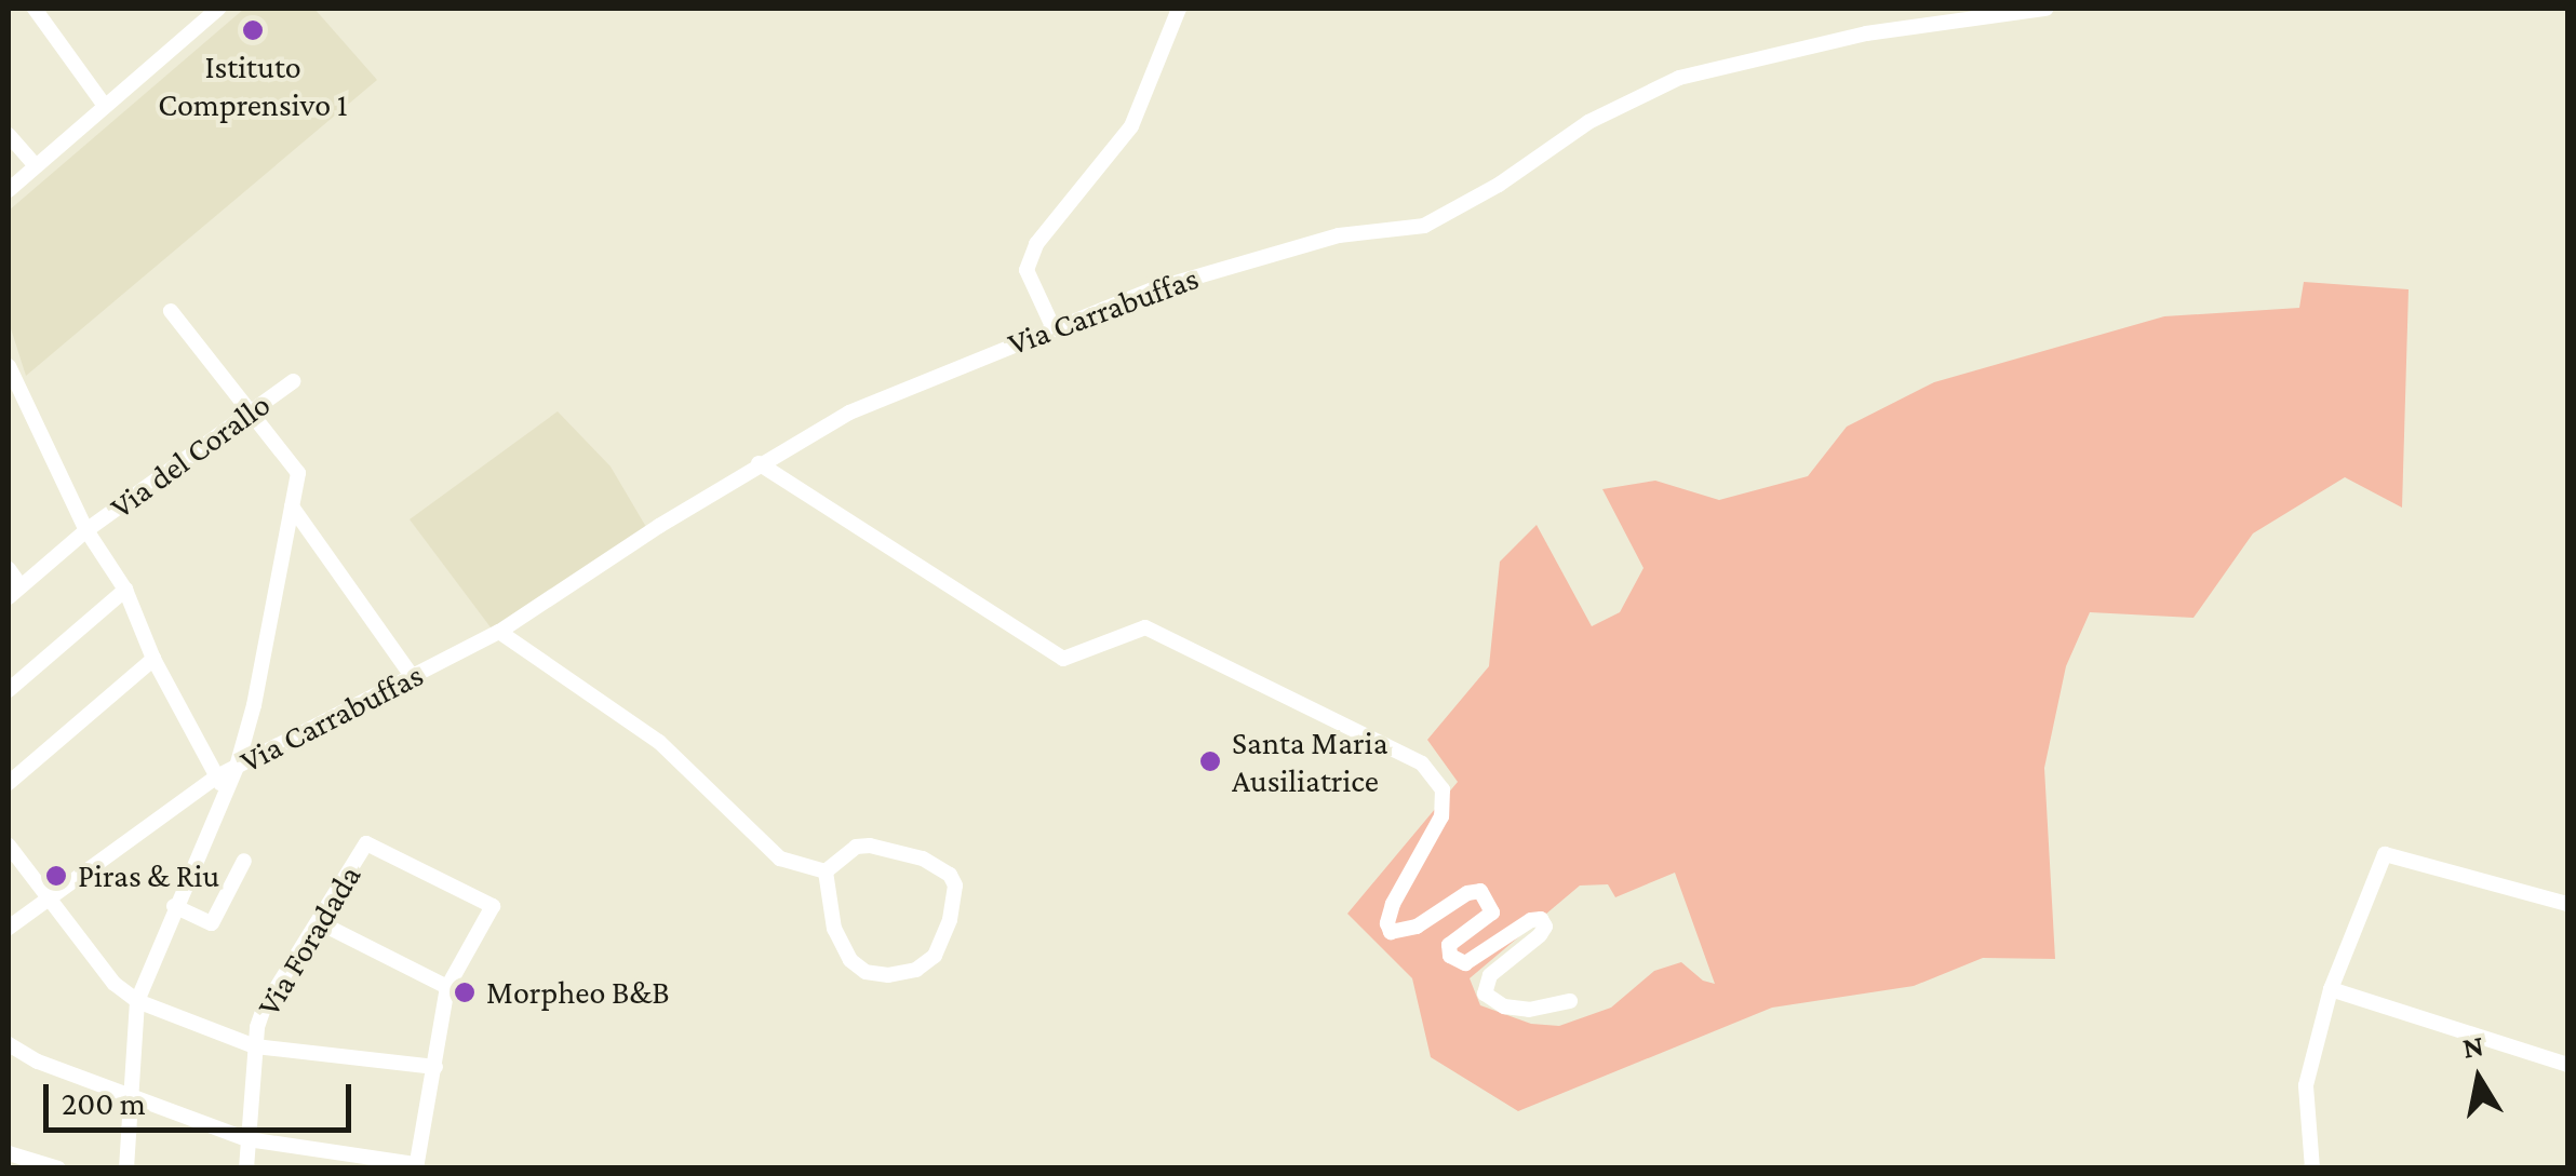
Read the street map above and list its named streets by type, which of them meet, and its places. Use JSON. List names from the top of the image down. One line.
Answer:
{"streets":{"street":["Via Carrabuffas","Via del Corallo","Via Foradada"]},"places":["Istituto Comprensivo 1","Santa Maria Ausiliatrice","Piras & Riu","Morpheo B&B"],"scale_bar":"200 m","north":"top"}
